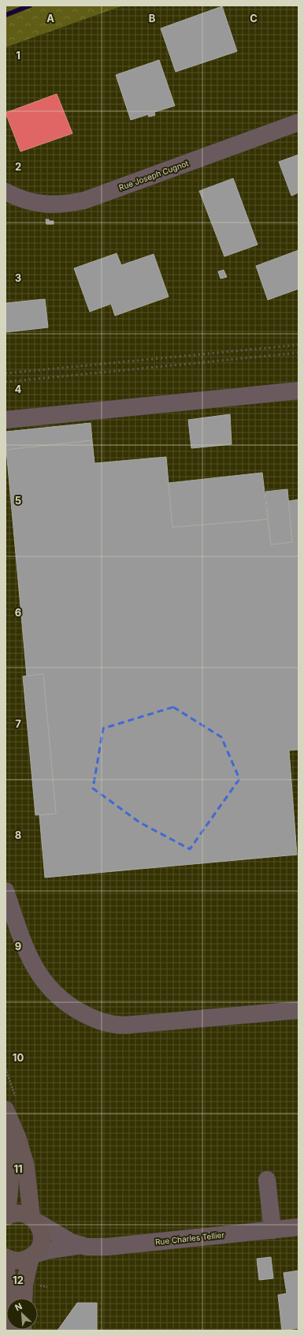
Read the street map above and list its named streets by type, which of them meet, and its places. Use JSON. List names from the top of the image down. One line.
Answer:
{"streets":{"street":["Rue Joseph Cugnot","Rue Charles Tellier"]},"north":"top left","grid":{"columns":["A","B","C"],"rows":["1","2","3","4","5","6","7","8","9","10","11","12"]}}
